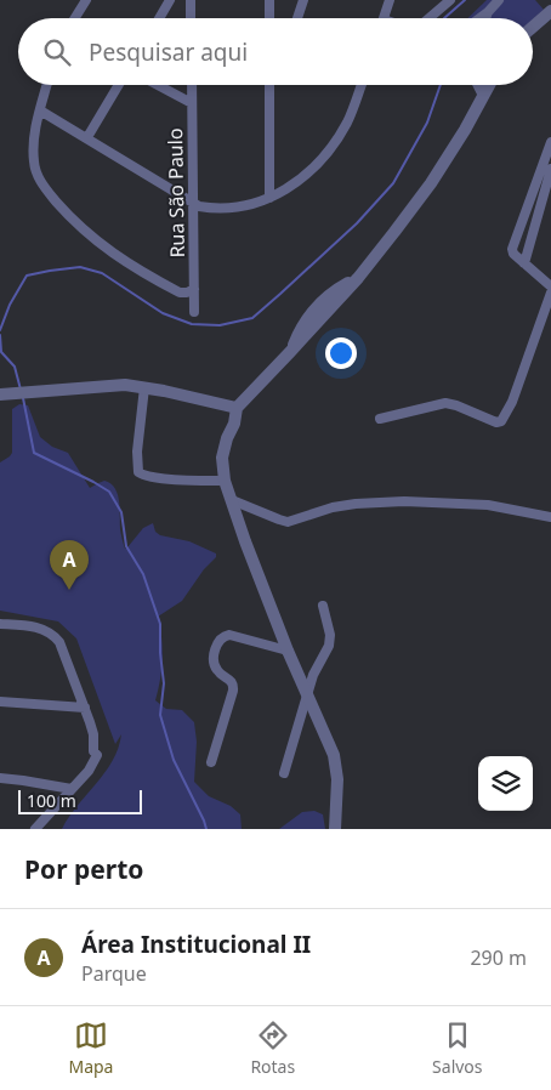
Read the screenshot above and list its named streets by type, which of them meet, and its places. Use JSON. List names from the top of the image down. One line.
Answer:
{"streets":{"street":["Rua São Paulo"]},"scale_bar":"100 m","page":{"search":"Pesquisar aqui","pins":"A","scale":"100 m","heading":"Por perto","list":[{"mark":"A","name":"Área Institucional II","note":"Parque","value":"290 m"}],"nav":["Mapa","Rotas","Salvos"]}}
